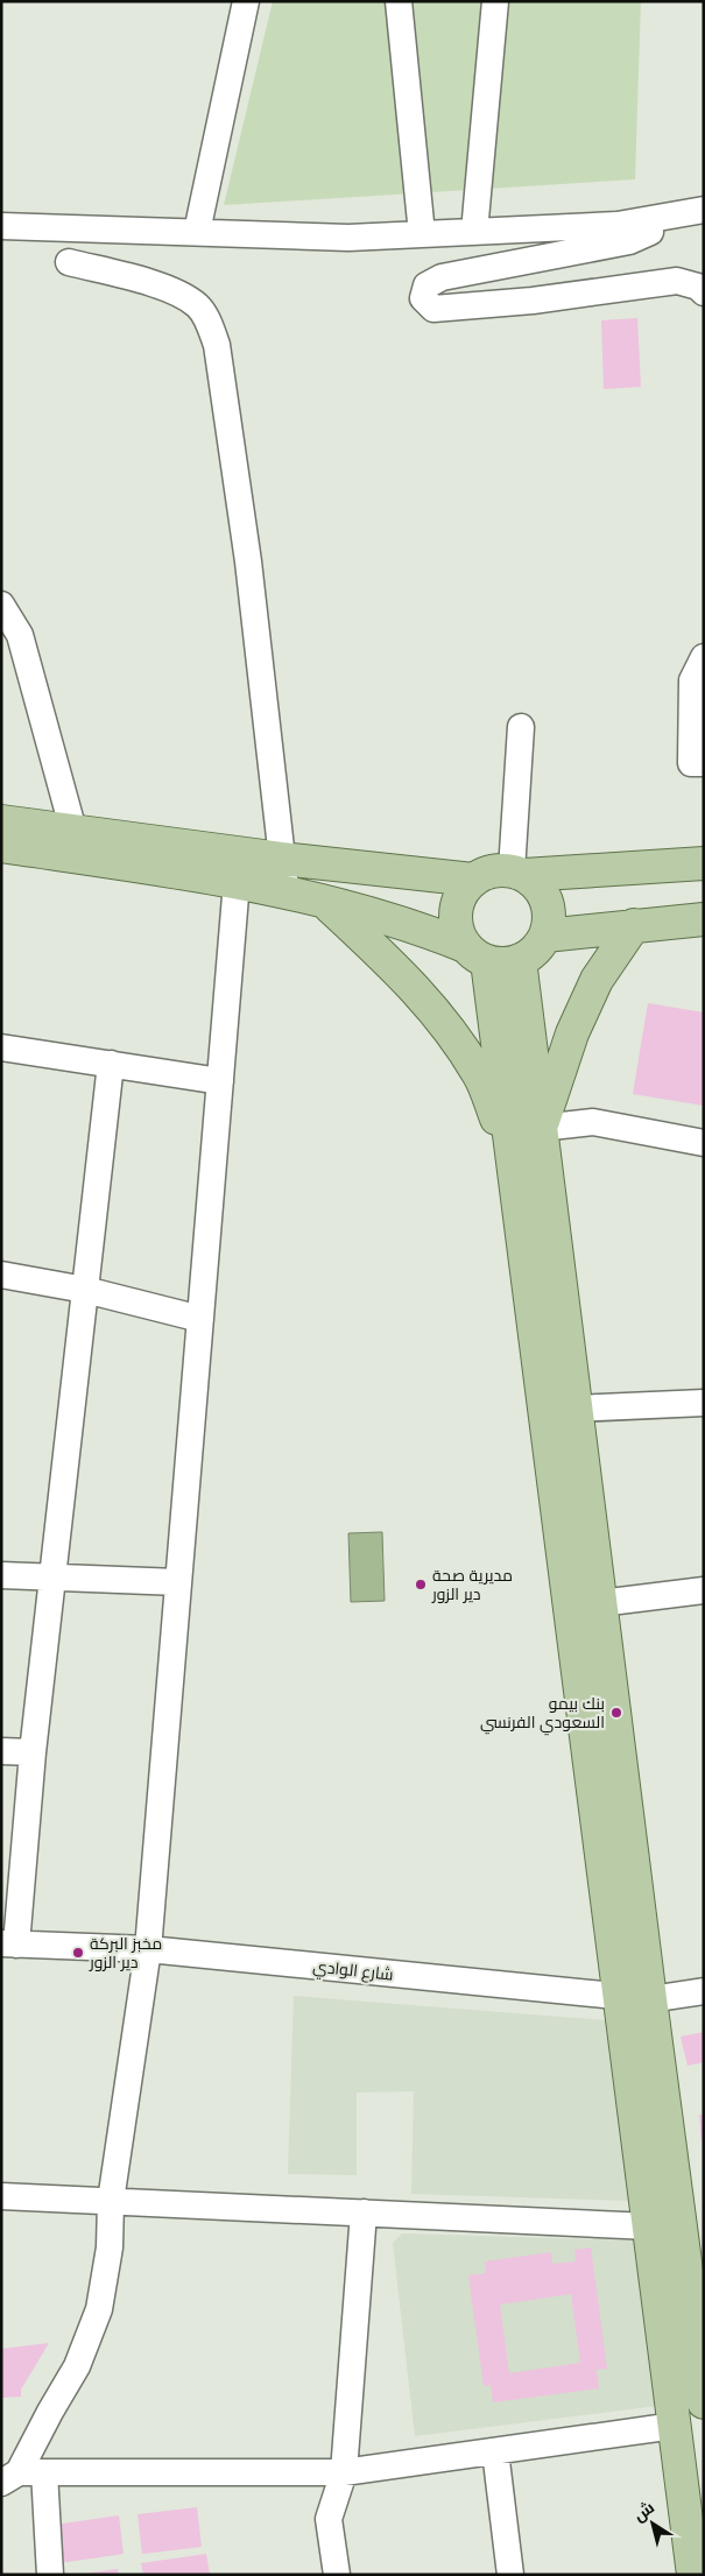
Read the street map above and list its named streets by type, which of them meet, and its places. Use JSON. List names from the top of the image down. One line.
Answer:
{"streets":{"street":["شارع الوادي"]},"places":["مديرية صحة دير الزور","بنك بيمو السعودي الفرنسي","مخبز البركة دير الزور"],"north":"top left"}
